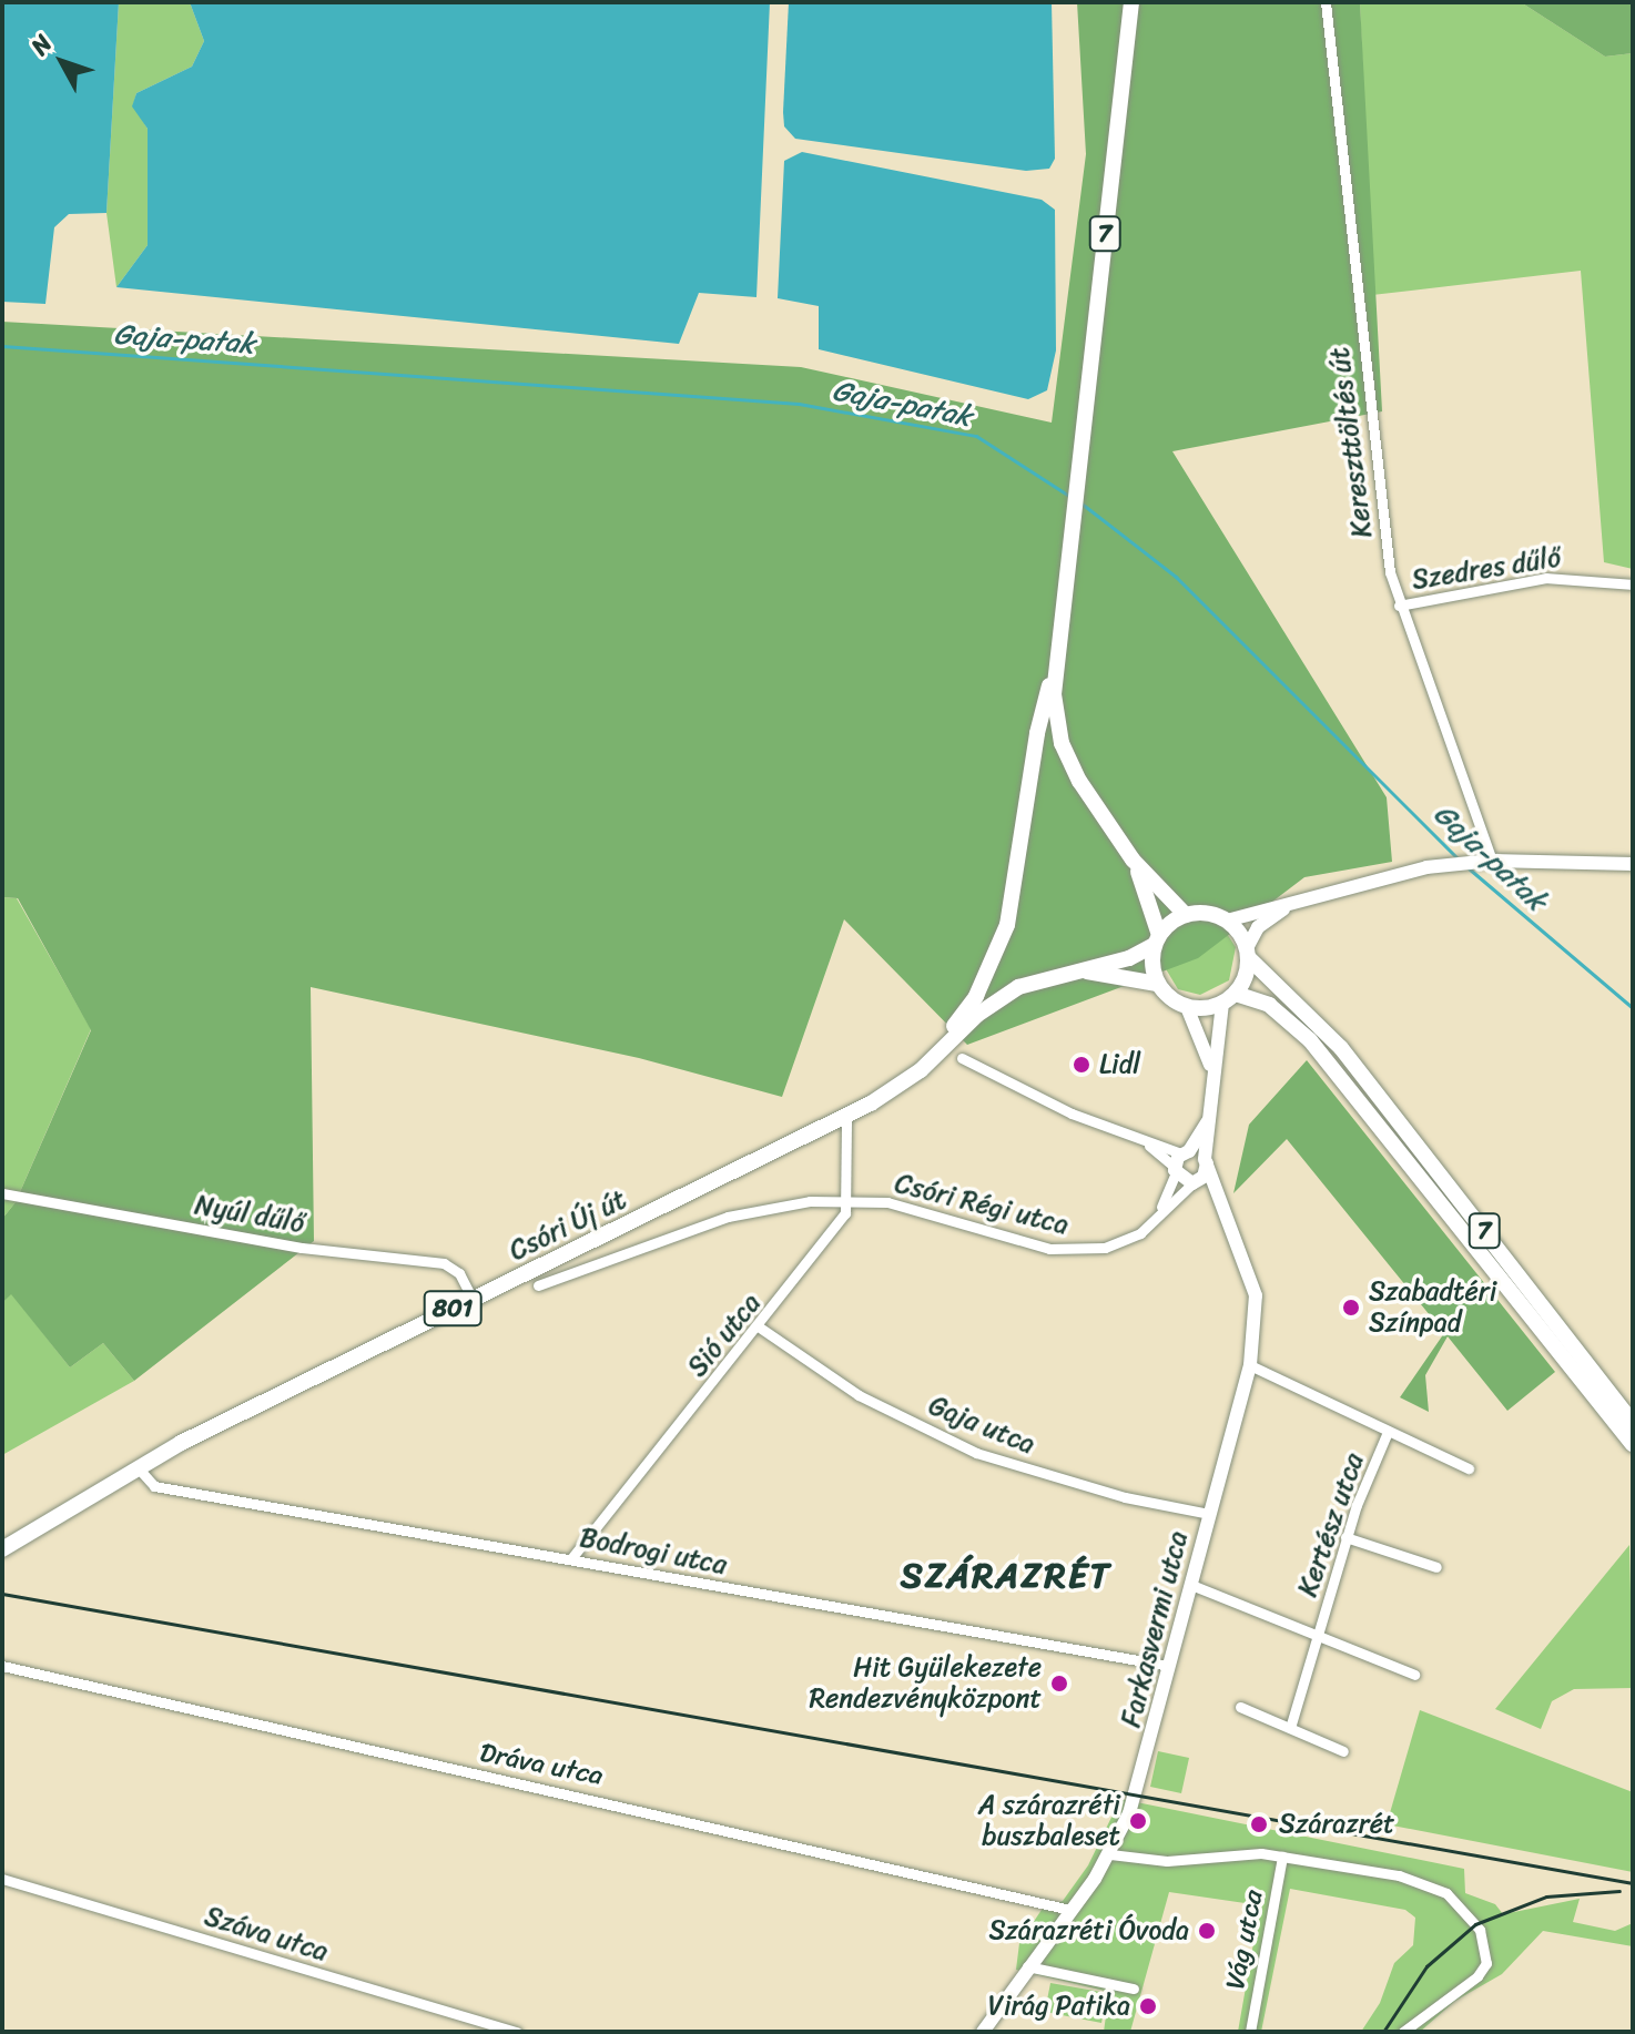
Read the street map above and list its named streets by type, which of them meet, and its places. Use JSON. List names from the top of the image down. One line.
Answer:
{"streets":{"main road":["7","Csóri Új út","801"],"street":["Kereszttöltés út","Szedres dűlő","Csóri Régi utca","Nyúl dűlő","Sió utca","Gaja utca","Kertész utca","Bodrogi utca","Farkasvermi utca","Dráva utca","Száva utca","Vág utca"]},"crossings":[["7","801"],["Kereszttöltés út","Szedres dűlő"],["Csóri Régi utca","Sió utca"],["Csóri Régi utca","Farkasvermi utca"],["Nyúl dűlő","Csóri Új út"],["Csóri Új út","801"],["Csóri Új út","Sió utca"],["Csóri Új út","Bodrogi utca"],["Sió utca","Gaja utca"],["Sió utca","Bodrogi utca"],["Gaja utca","Farkasvermi utca"],["Kertész utca","Farkasvermi utca"],["Bodrogi utca","Farkasvermi utca"],["Farkasvermi utca","Dráva utca"]],"districts":["SZÁRAZRÉT"],"water":["Gaja-patak"],"places":["Lidl","Szabadtéri Színpad","Hit Gyülekezete Rendezvényközpont","A szárazréti buszbaleset","Szárazrét","Szárazréti Óvoda","Virág Patika"],"north":"top left"}
